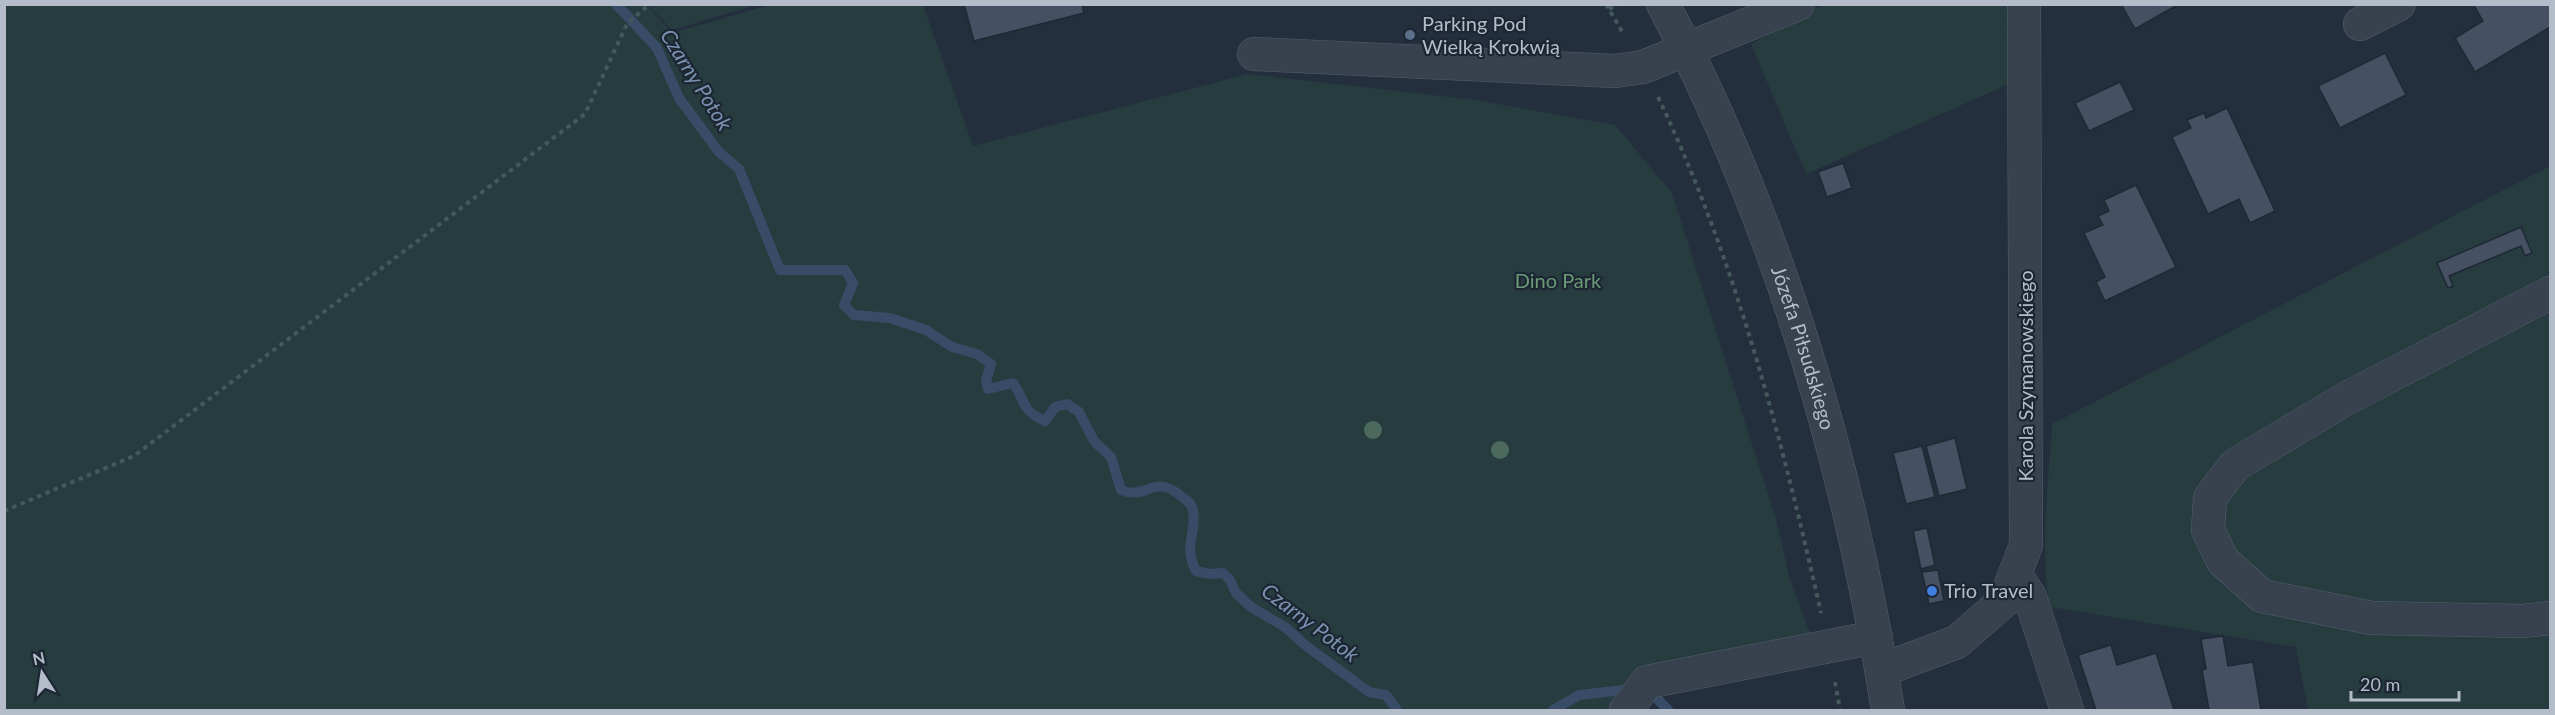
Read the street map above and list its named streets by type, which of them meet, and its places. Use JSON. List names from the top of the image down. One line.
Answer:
{"streets":{"street":["Józefa Piłsudskiego","Karola Szymanowskiego"]},"crossings":[["Józefa Piłsudskiego","Karola Szymanowskiego"]],"water":["Czarny Potok"],"parks":["Dino Park"],"places":["Parking Pod Wielką Krokwią","Trio Travel"],"scale_bar":"20 m","north":"top"}
